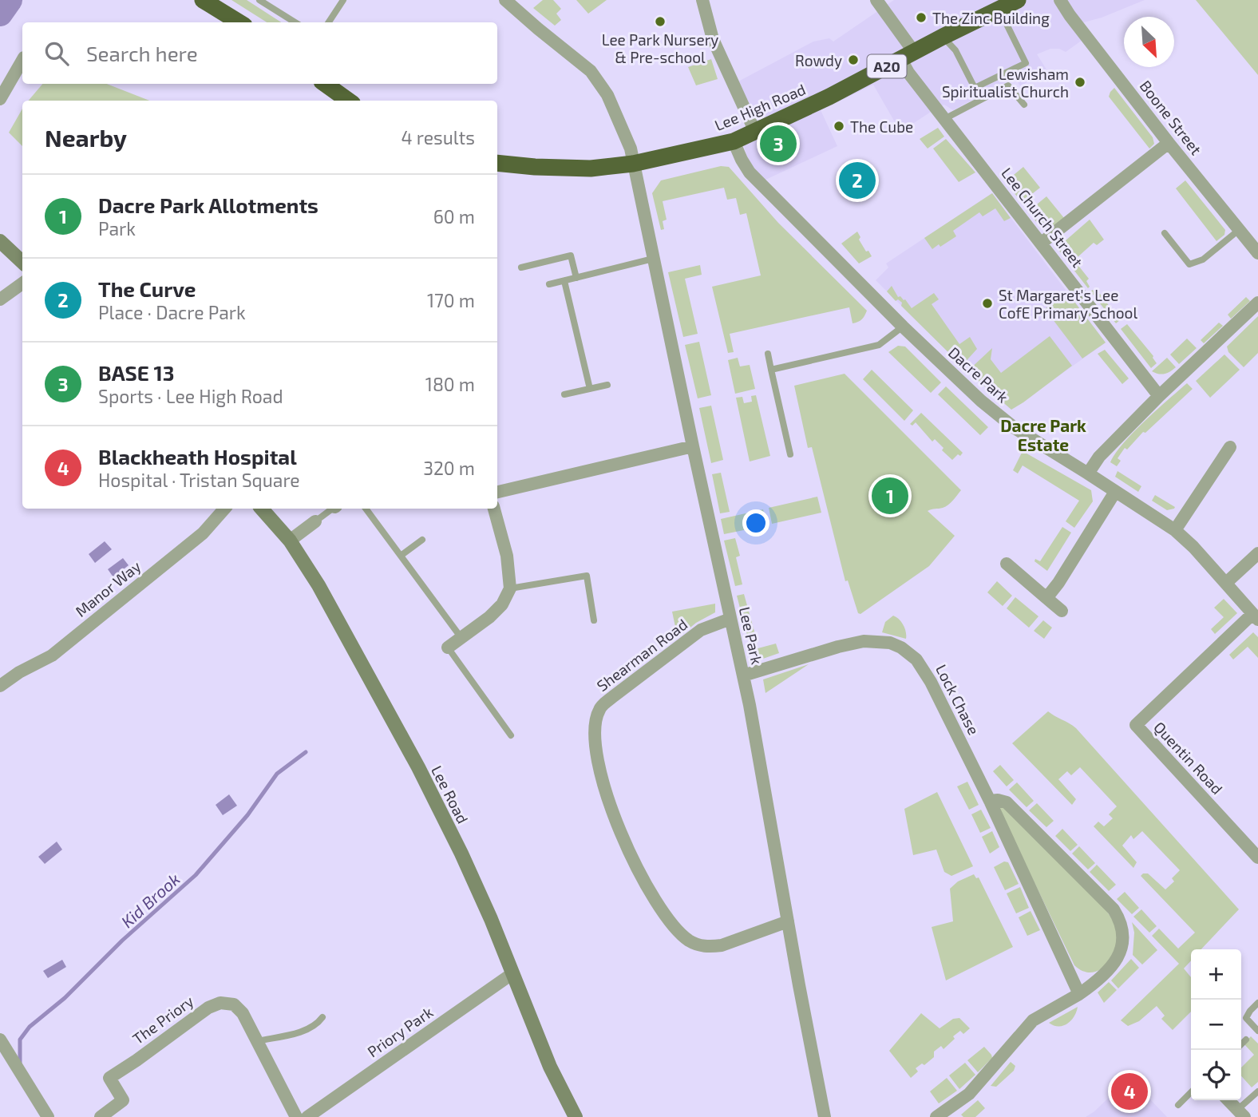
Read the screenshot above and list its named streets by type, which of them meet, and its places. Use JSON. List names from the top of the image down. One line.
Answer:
{"streets":{"highway":["A20","Lee High Road"],"main road":["Lee Road"],"street":["Boone Street","Lee Church Street","Dacre Park","Manor Way","Lee Park","Shearman Road","Lock Chase","Quentin Road","The Priory","Priory Park"]},"crossings":[["Lee High Road","Lee Church Street"],["Lee High Road","Dacre Park"],["Lee High Road","Lee Park"],["Dacre Park","Quentin Road"],["Lee Park","Shearman Road"],["Lee Park","Lock Chase"],["Lee Road","Priory Park"]],"districts":["Dacre Park Estate"],"water":["Kid Brook"],"places":["The Zinc Building","Lee Park Nursery & Pre-school","Rowdy","Lewisham Spiritualist Church","The Cube","St Margaret's Lee CofE Primary School"],"north":"bottom right","page":{"search":"Search here","heading":["Nearby","4 results"],"pins":["3","2","1","4"],"list":[{"mark":"1","name":"Dacre Park Allotments","note":"Park","value":"60 m"},{"mark":"2","name":"The Curve","note":"Place · Dacre Park","value":"170 m"},{"mark":"3","name":"BASE 13","note":"Sports · Lee High Road","value":"180 m"},{"mark":"4","name":"Blackheath Hospital","note":"Hospital · Tristan Square","value":"320 m"}],"map_buttons":["+","−"]}}
